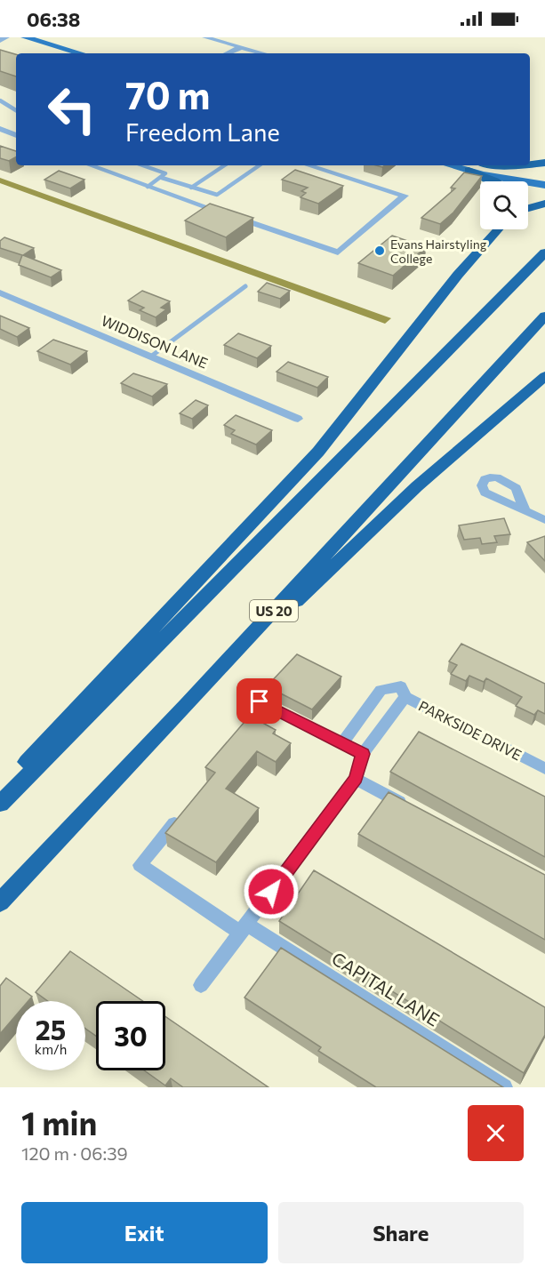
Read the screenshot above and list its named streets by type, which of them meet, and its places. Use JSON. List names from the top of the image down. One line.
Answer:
{"streets":{"highway":["US 20"],"street":["WIDDISON LANE","PARKSIDE DRIVE","CAPITAL LANE"]},"places":["Evans Hairstyling College"],"page":{"status":"06:38","turn":["70 m","Freedom Lane"],"speed":"25 km/h","limit":"30","heading":["1 min","120 m · 06:39"],"buttons":["Exit","Share"]}}
